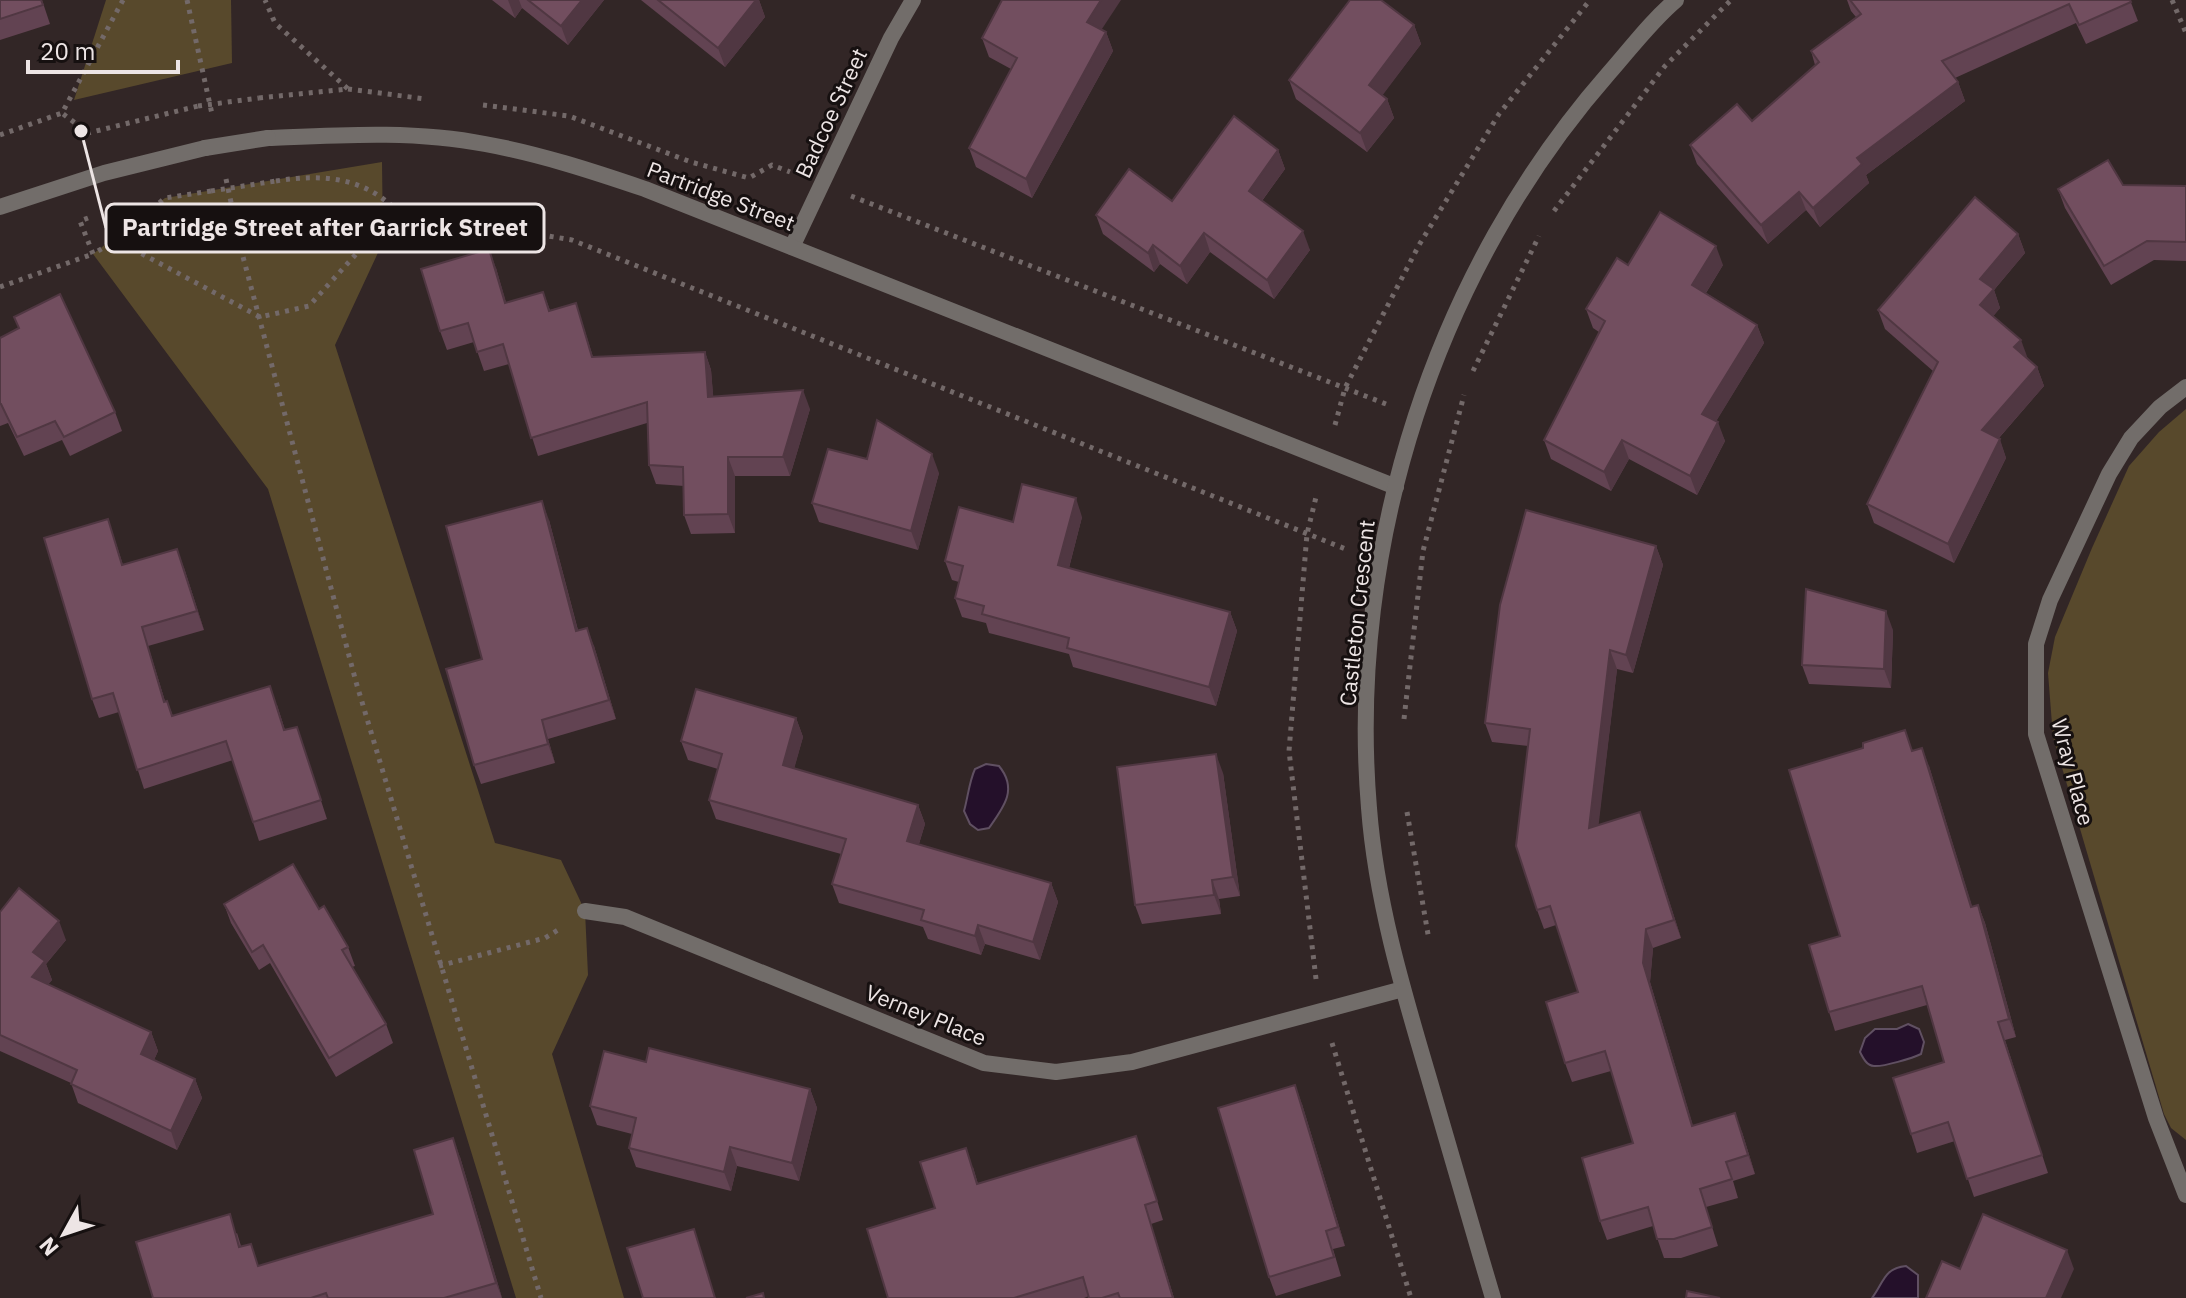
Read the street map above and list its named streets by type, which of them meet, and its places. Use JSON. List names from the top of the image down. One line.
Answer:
{"streets":{"street":["Badcoe Street","Partridge Street","Castleton Crescent","Wray Place","Verney Place"]},"crossings":[["Badcoe Street","Partridge Street"],["Partridge Street","Castleton Crescent"],["Castleton Crescent","Verney Place"]],"places":["Partridge Street after Garrick Street"],"scale_bar":"20 m","north":"bottom left"}
